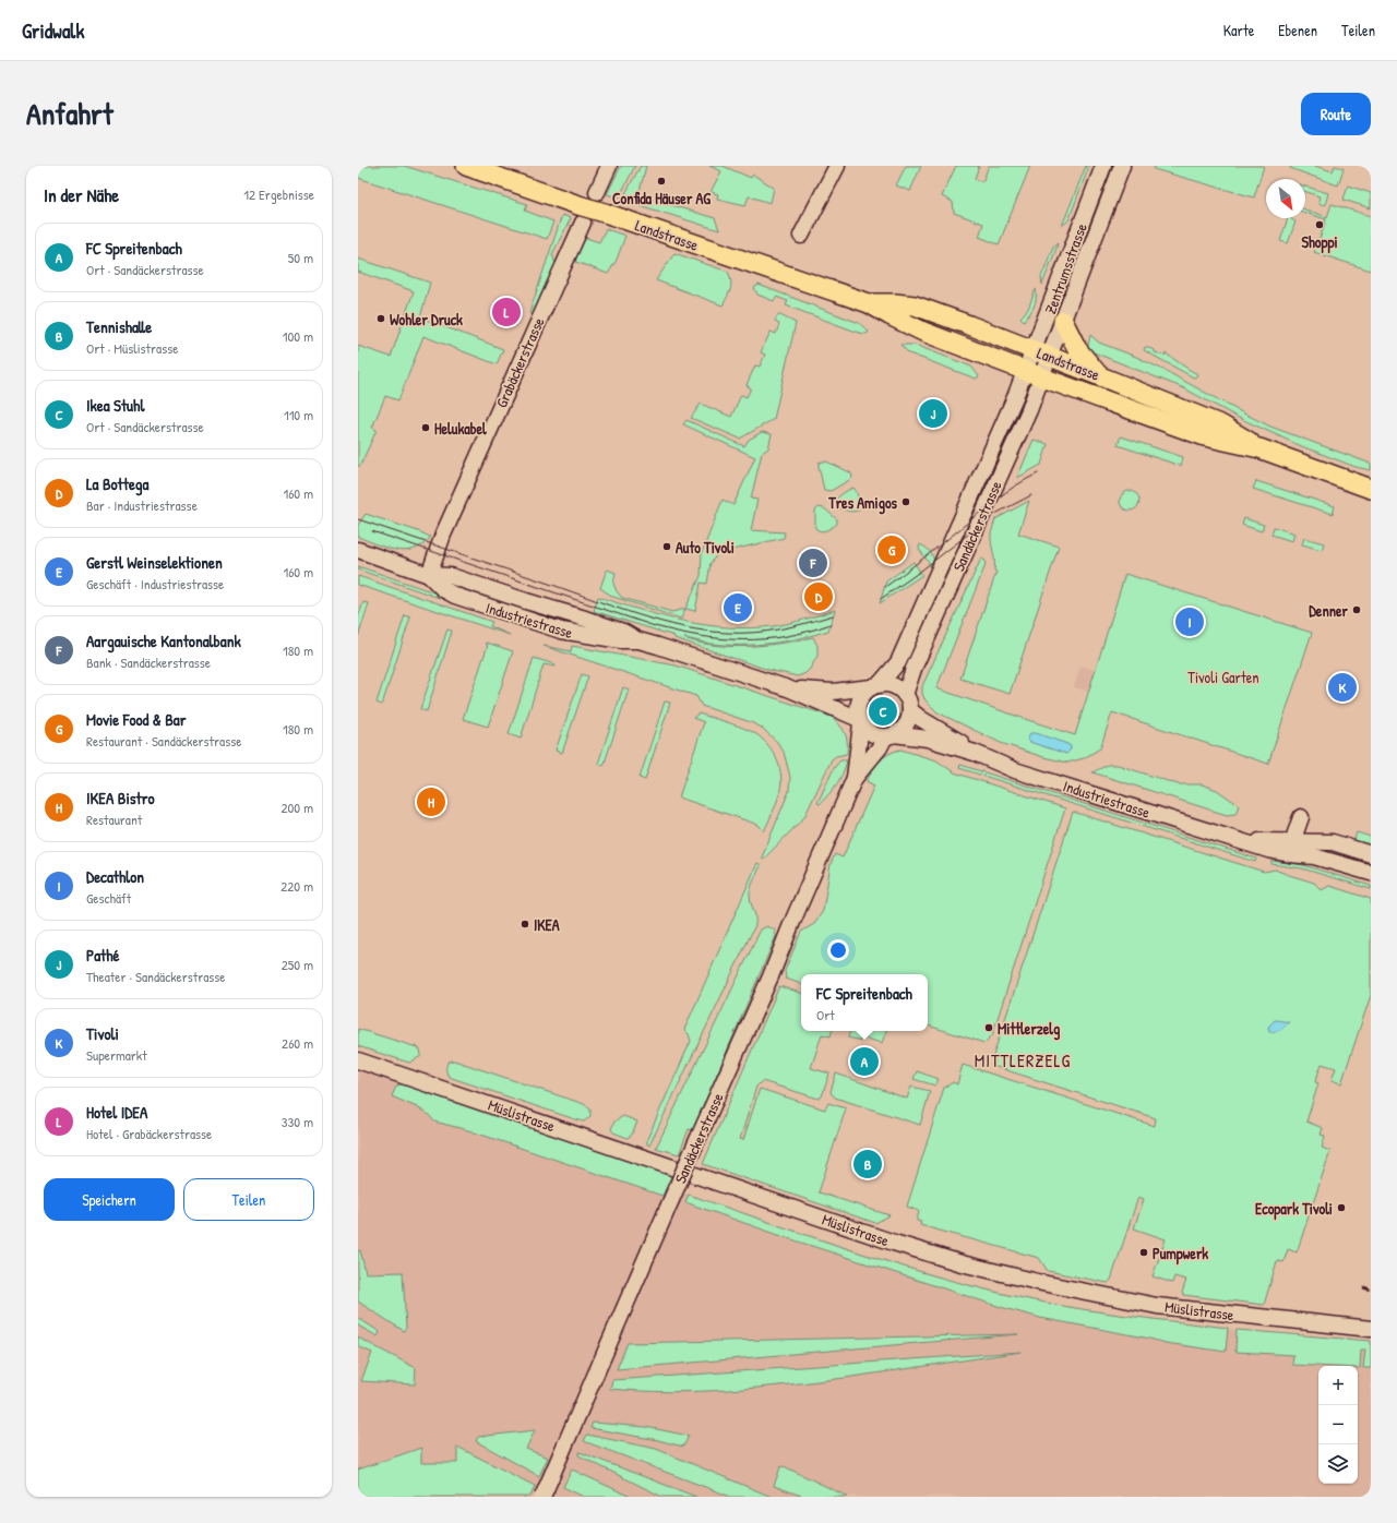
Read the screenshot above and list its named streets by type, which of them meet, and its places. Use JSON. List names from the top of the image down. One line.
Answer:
{"streets":{"main road":["Landstrasse"],"street":["Zentrumsstrasse","Grabäckerstrasse","Sandäckerstrasse","Industriestrasse","Müslistrasse"]},"crossings":[["Landstrasse","Zentrumsstrasse"],["Landstrasse","Grabäckerstrasse"],["Landstrasse","Sandäckerstrasse"],["Zentrumsstrasse","Sandäckerstrasse"],["Grabäckerstrasse","Industriestrasse"],["Sandäckerstrasse","Industriestrasse"]],"districts":["MITTLERZELG"],"parks":["Tivoli Garten"],"places":["Confida Häuser AG","Shoppi","Wohler Druck","Helukabel","Tres Amigos","Auto Tivoli","Denner","IKEA","Mittlerzelg","Ecopark Tivoli","Pumpwerk"],"north":"bottom right","page":{"header":"Gridwalk","nav":["Karte","Ebenen","Teilen"],"title":"Anfahrt","buttons":["Route",["Speichern","Teilen"]],"heading":["In der Nähe","12 Ergebnisse"],"list":[{"mark":"A","name":"FC Spreitenbach","note":"Ort · Sandäckerstrasse","value":"50 m"},{"mark":"B","name":"Tennishalle","note":"Ort · Müslistrasse","value":"100 m"},{"mark":"C","name":"Ikea Stuhl","note":"Ort · Sandäckerstrasse","value":"110 m"},{"mark":"D","name":"La Bottega","note":"Bar · Industriestrasse","value":"160 m"},{"mark":"E","name":"Gerstl Weinselektionen","note":"Geschäft · Industriestrasse","value":"160 m"},{"mark":"F","name":"Aargauische Kantonalbank","note":"Bank · Sandäckerstrasse","value":"180 m"},{"mark":"G","name":"Movie Food & Bar","note":"Restaurant · Sandäckerstrasse","value":"180 m"},{"mark":"H","name":"IKEA Bistro","note":"Restaurant","value":"200 m"},{"mark":"I","name":"Decathlon","note":"Geschäft","value":"220 m"},{"mark":"J","name":"Pathé","note":"Theater · Sandäckerstrasse","value":"250 m"},{"mark":"K","name":"Tivoli","note":"Supermarkt","value":"260 m"},{"mark":"L","name":"Hotel IDEA","note":"Hotel · Grabäckerstrasse","value":"330 m"}],"pins":["L","J","G","F","D","E","I","K","C","H","A","B"],"popup":["FC Spreitenbach","Ort"],"map_buttons":["+","−"]}}
